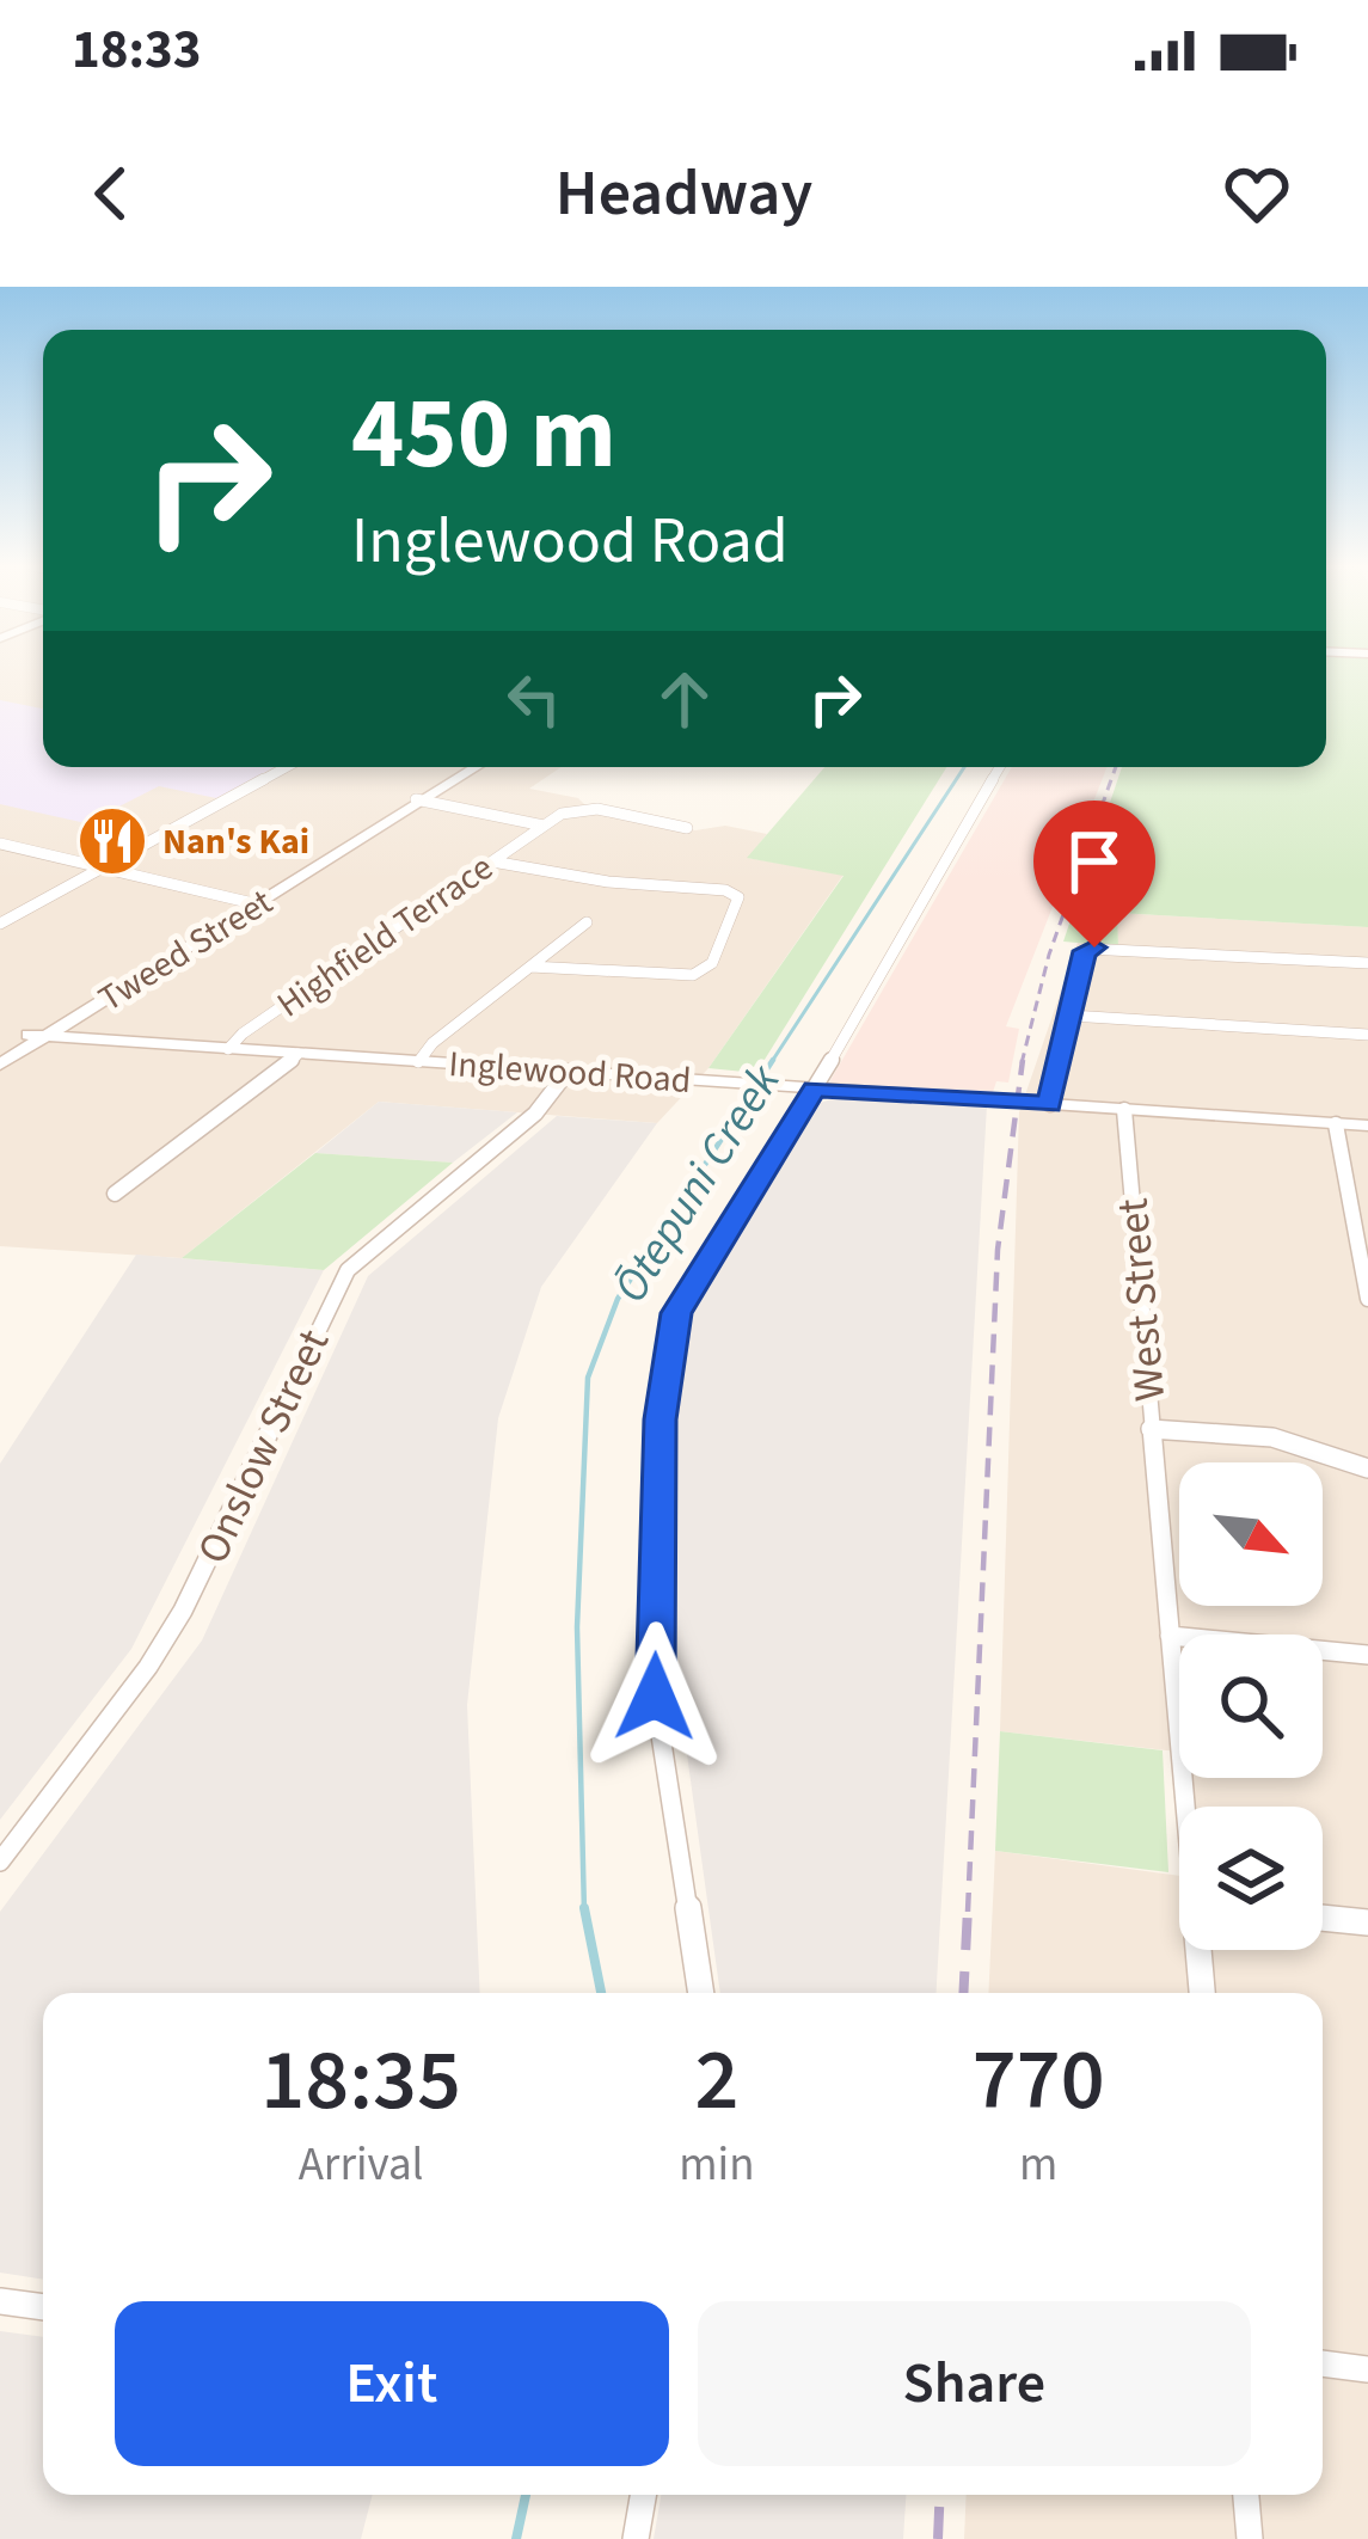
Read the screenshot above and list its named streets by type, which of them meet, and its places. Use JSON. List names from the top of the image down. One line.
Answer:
{"streets":{"street":["Highfield Terrace","Tweed Street","Inglewood Road","West Street","Onslow Street"]},"crossings":[["Highfield Terrace","Tweed Street"],["Highfield Terrace","Inglewood Road"],["Tweed Street","Inglewood Road"],["Inglewood Road","West Street"],["Inglewood Road","Onslow Street"]],"water":["Ōtepuni Creek"],"places":{"restaurant":["Nan's Kai"]},"north":"bottom right","page":{"status":"18:33","header":"Headway","turn":["450 m","Inglewood Road"],"eta":["18:35","Arrival","2","min","770","m"],"buttons":["Exit","Share"]}}
